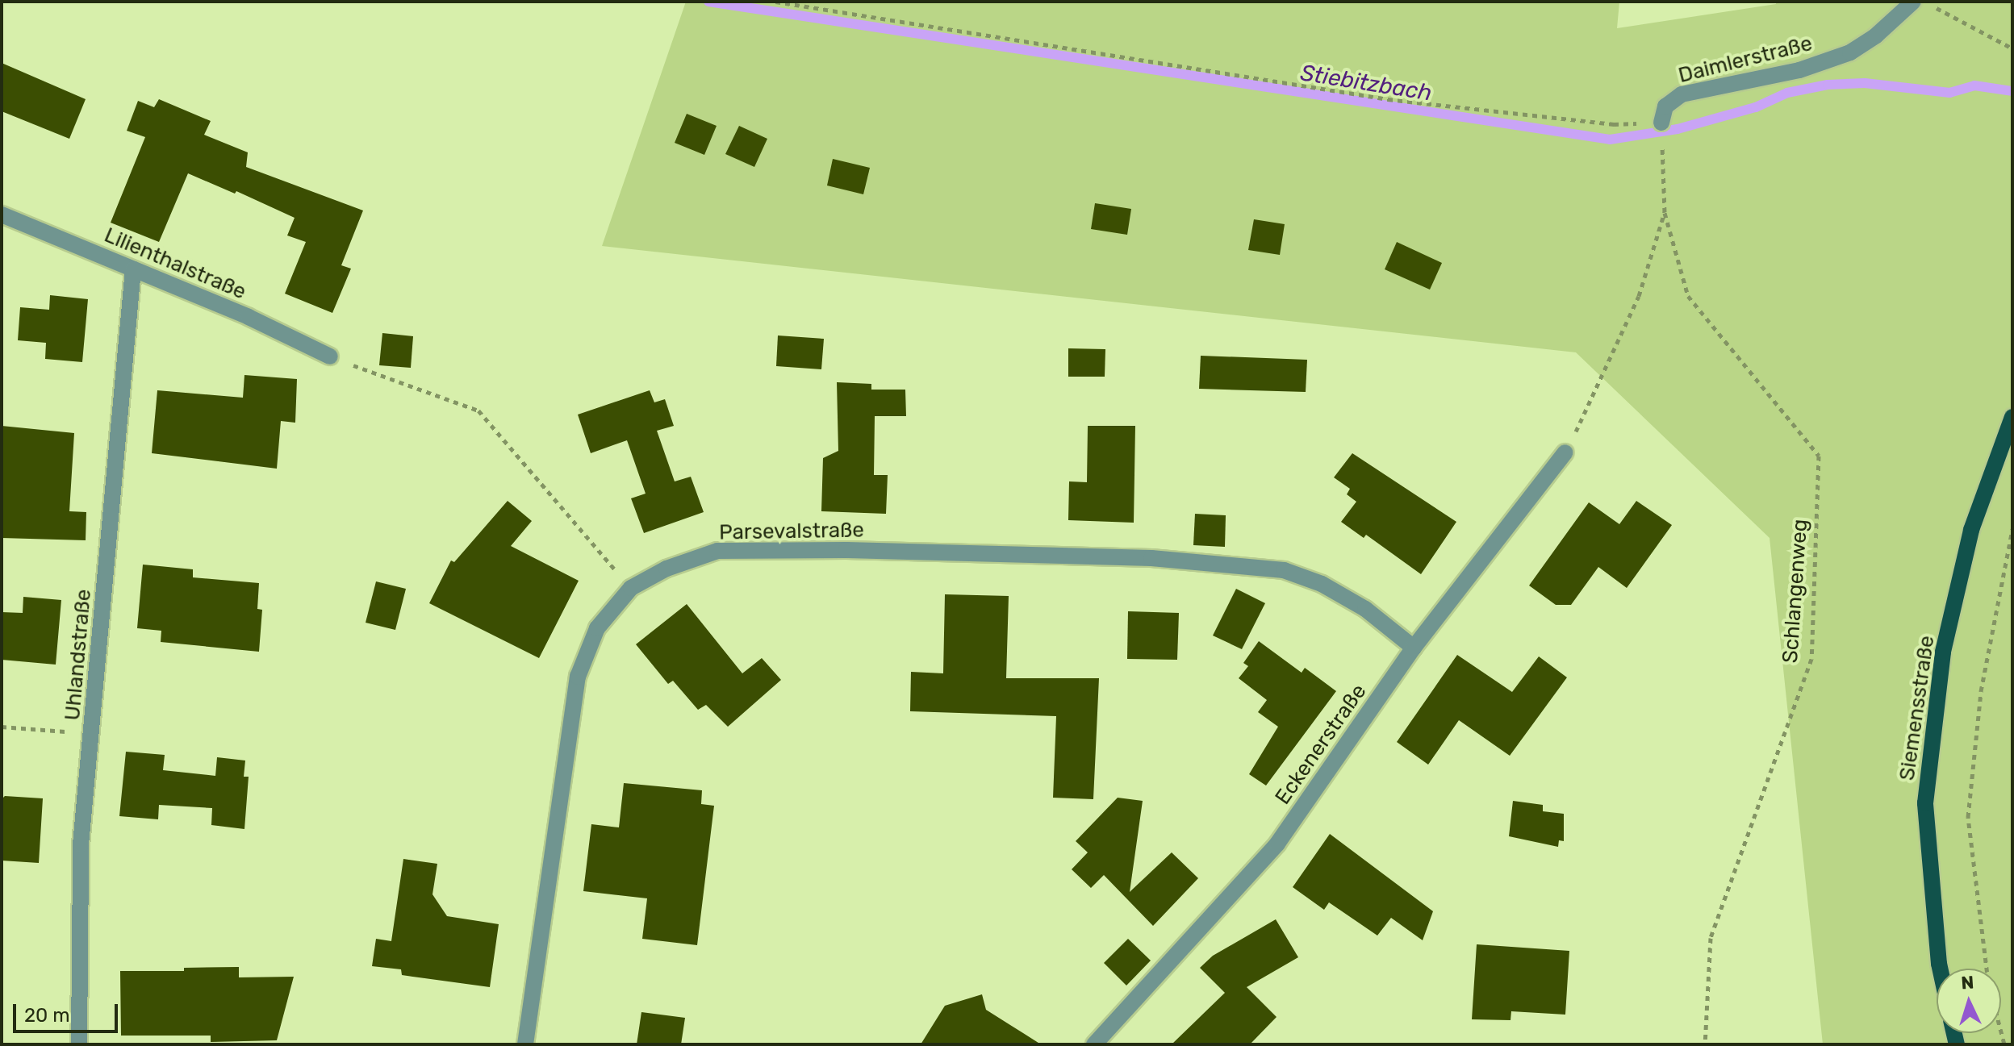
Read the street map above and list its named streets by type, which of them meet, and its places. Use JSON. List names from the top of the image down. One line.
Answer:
{"streets":{"main road":["Siemensstraße"],"street":["Daimlerstraße","Lilienthalstraße","Parsevalstraße","Uhlandstraße","Eckenerstraße"],"path":["Schlangenweg"]},"crossings":[["Lilienthalstraße","Uhlandstraße"],["Parsevalstraße","Eckenerstraße"]],"water":["Stiebitzbach"],"scale_bar":"20 m","north":"top"}
